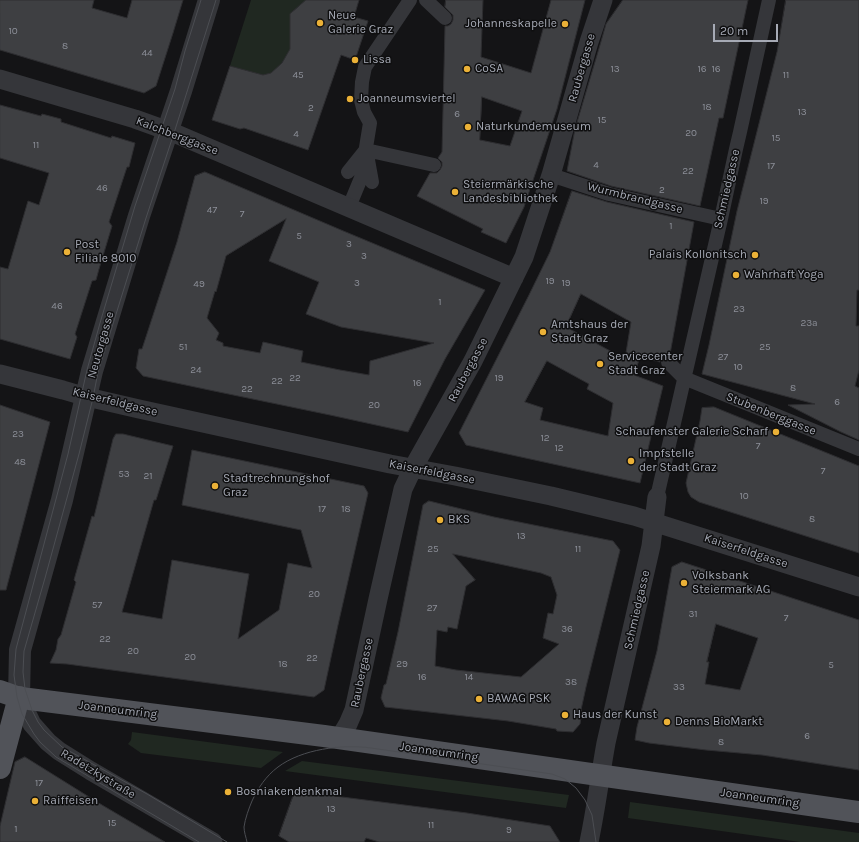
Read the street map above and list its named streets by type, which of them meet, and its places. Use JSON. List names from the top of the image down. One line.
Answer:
{"streets":{"main road":["Joanneumring"],"street":["Raubergasse","Kalchberggasse","Schmiedgasse","Wurmbrandgasse","Neutorgasse","Kaiserfeldgasse","Stubenberggasse","Radetzkystraße"]},"crossings":[["Raubergasse","Kalchberggasse"],["Raubergasse","Wurmbrandgasse"],["Raubergasse","Kaiserfeldgasse"],["Raubergasse","Joanneumring"],["Kalchberggasse","Neutorgasse"],["Schmiedgasse","Wurmbrandgasse"],["Schmiedgasse","Kaiserfeldgasse"],["Schmiedgasse","Stubenberggasse"],["Schmiedgasse","Joanneumring"],["Neutorgasse","Kaiserfeldgasse"],["Neutorgasse","Joanneumring"],["Neutorgasse","Radetzkystraße"],["Joanneumring","Radetzkystraße"]],"places":["Neue Galerie Graz","Johanneskapelle","Lissa","CoSA","Joanneumsviertel","Naturkundemuseum","Steiermärkische Landesbibliothek","Post Filiale 8010","Palais Kollonitsch","Wahrhaft Yoga","Amtshaus der Stadt Graz","Servicecenter Stadt Graz","Schaufenster Galerie Scharf","Impfstelle der Stadt Graz","Stadtrechnungshof Graz","BKS","Volksbank Steiermark AG","BAWAG PSK","Haus der Kunst","Denns BioMarkt","Bosniakendenkmal","Raiffeisen"],"house_numbers":["10","8","44","13","16","16","45","11","18","2","13","6","15","20","4","15","11","4","17","22","46","2","19","47","7","1","5","3","3","19","3","19","49","1","46","23","23a","51","25","27","10","24","22","19","22","16","8","22","6","20","23","12","7","12","48","7","53","21","10","17","18","8","13","25","11","20","57","27","31","7","36","22","20","20","22","18","29","5","16","14","38","33","6","8","17","13","15","11","1","9"],"scale_bar":"20 m"}
